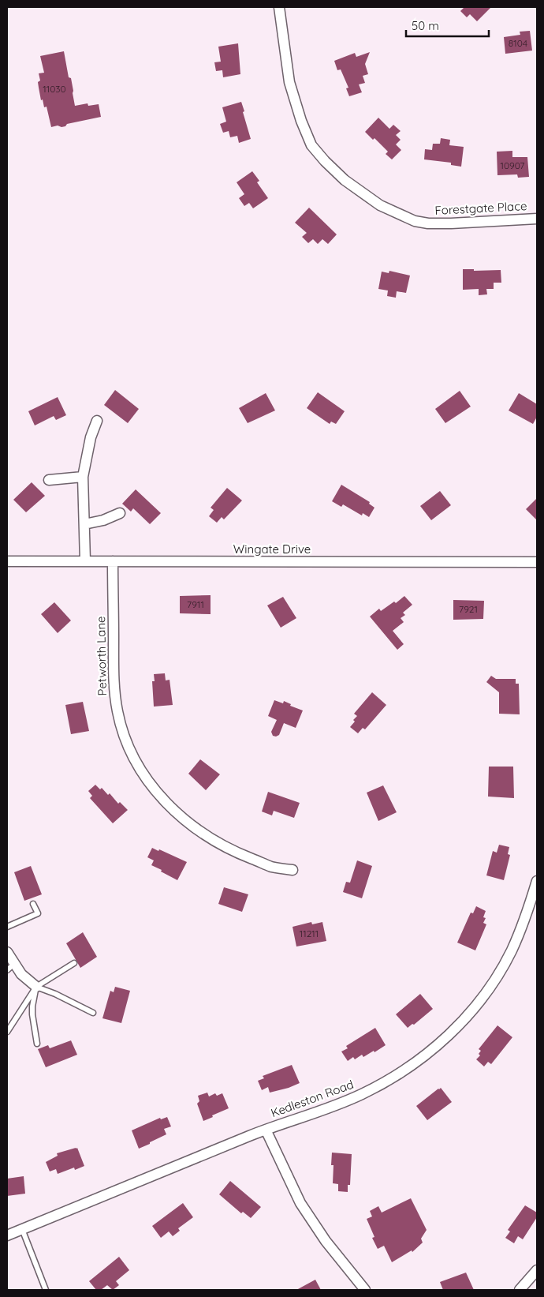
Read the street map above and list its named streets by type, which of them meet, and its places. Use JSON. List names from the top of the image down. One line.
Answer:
{"streets":{"street":["Forestgate Place","Wingate Drive","Petworth Lane","Kedleston Road"]},"crossings":[["Wingate Drive","Petworth Lane"]],"house_numbers":["8104","11030","10907","7911","7921","11211"],"scale_bar":"50 m"}
